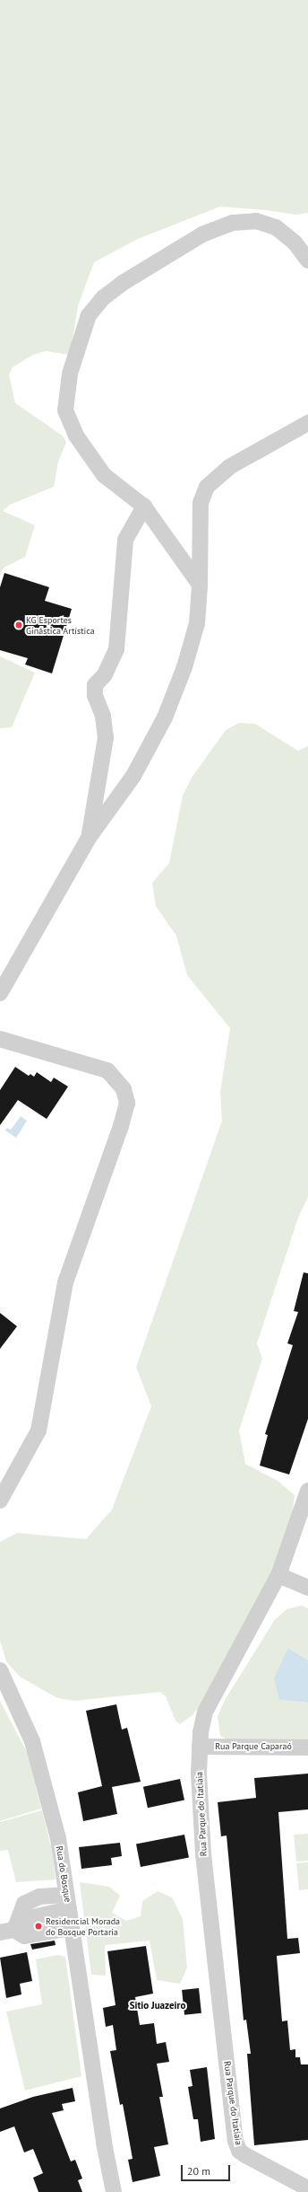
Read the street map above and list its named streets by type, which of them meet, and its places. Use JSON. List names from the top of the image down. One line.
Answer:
{"streets":{"street":["Rua Parque Caparaó","Rua Parque do Itatiaia","Rua do Bosque"]},"crossings":[["Rua Parque Caparaó","Rua Parque do Itatiaia"]],"districts":["Sitio Juazeiro"],"places":["KG Esportes Ginástica Artística","Residencial Morada do Bosque Portaria"],"scale_bar":"20 m"}
